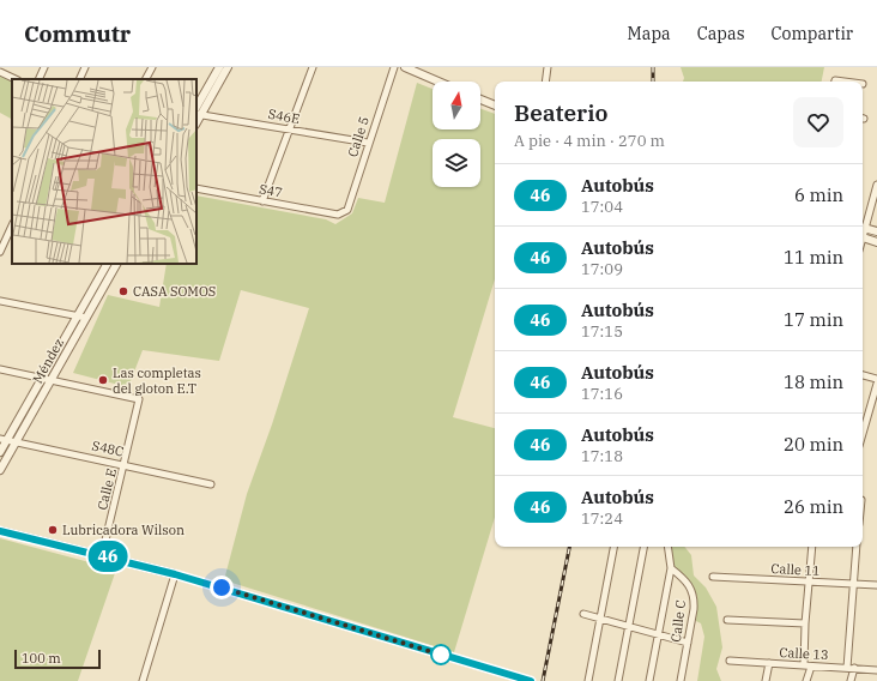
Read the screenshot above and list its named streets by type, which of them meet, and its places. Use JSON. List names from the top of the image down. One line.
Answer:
{"streets":{"street":["S46E","Calle 5","S47","Méndez","S48C","Calle E","Calle 11","Calle C","Calle 13"]},"crossings":[["S46E","Calle 5"],["Calle 5","S47"],["Méndez","S48C"],["Méndez","Calle E"],["S48C","Calle E"]],"places":["CASA SOMOS","Las completas del gloton E.T","Lubricadora Wilson"],"lines":["bus line 46"],"scale_bar":"100 m","north":"top","page":{"header":"Commutr","nav":["Mapa","Capas","Compartir"],"on_map":"46","heading":["Beaterio","A pie · 4 min · 270 m"],"list":[{"mark":"46","name":"Autobús","note":"17:04","value":"6 min"},{"mark":"46","name":"Autobús","note":"17:09","value":"11 min"},{"mark":"46","name":"Autobús","note":"17:15","value":"17 min"},{"mark":"46","name":"Autobús","note":"17:16","value":"18 min"},{"mark":"46","name":"Autobús","note":"17:18","value":"20 min"},{"mark":"46","name":"Autobús","note":"17:24","value":"26 min"}],"scale":"100 m"}}
